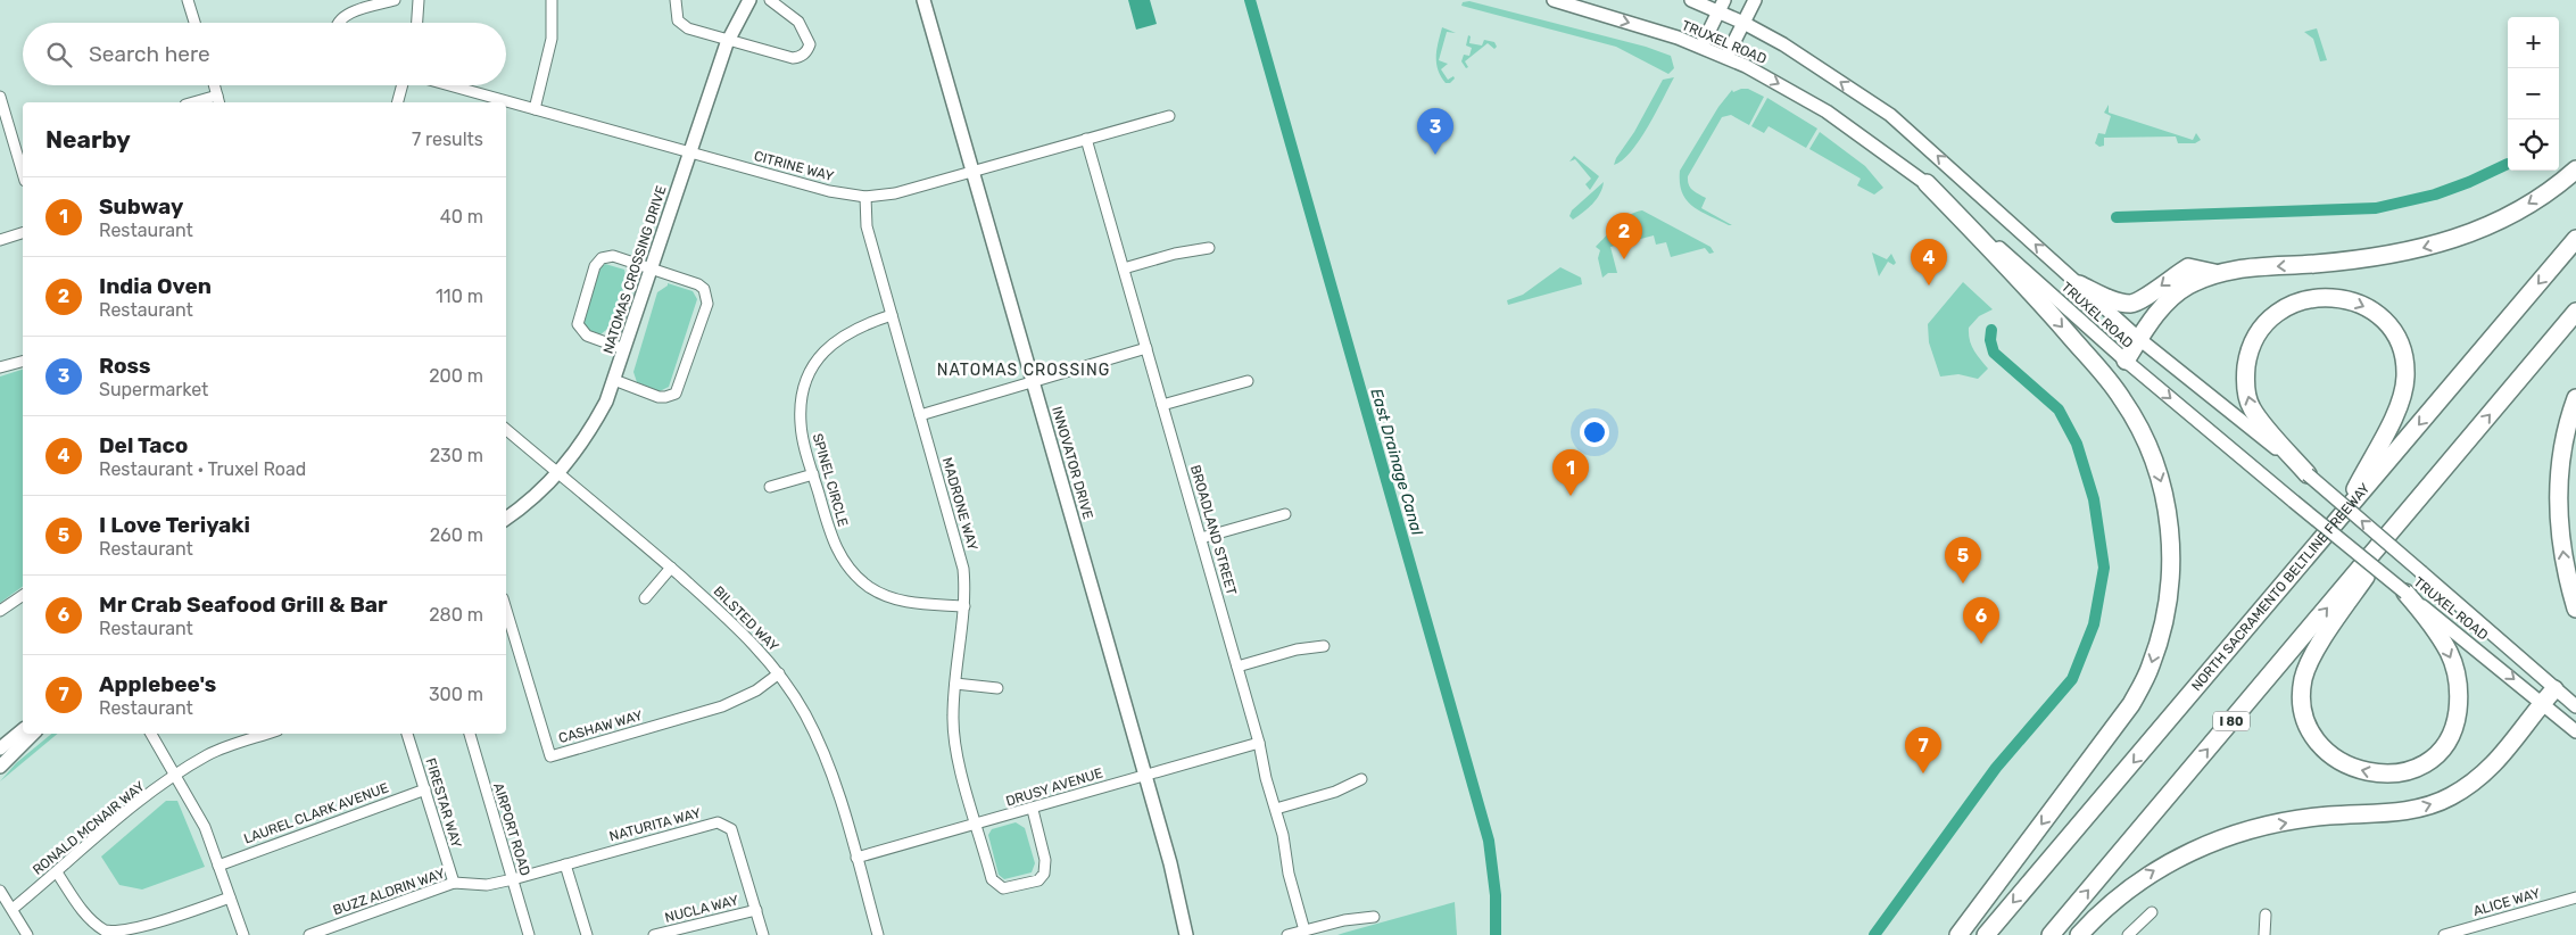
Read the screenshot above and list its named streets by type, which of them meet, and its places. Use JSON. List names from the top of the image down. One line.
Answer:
{"streets":{"highway":["NORTH SACRAMENTO BELTLINE FREEWAY","I 80"],"main road":["TRUXEL ROAD","NATOMAS CROSSING DRIVE","INNOVATOR DRIVE"],"street":["CITRINE WAY","SPINEL CIRCLE","MADRONE WAY","BROADLAND STREET","BILSTED WAY","CASHAW WAY","DRUSY AVENUE","FIRESTAR WAY","LAUREL CLARK AVENUE","NATURITA WAY","RONALD MCNAIR WAY","AIRPORT ROAD","BUZZ ALDRIN WAY","ALICE WAY","NUCLA WAY"]},"crossings":[["CITRINE WAY","NATOMAS CROSSING DRIVE"],["CITRINE WAY","INNOVATOR DRIVE"],["CITRINE WAY","MADRONE WAY"],["CITRINE WAY","BROADLAND STREET"],["NATOMAS CROSSING DRIVE","BILSTED WAY"],["INNOVATOR DRIVE","DRUSY AVENUE"],["SPINEL CIRCLE","MADRONE WAY"],["MADRONE WAY","DRUSY AVENUE"],["BROADLAND STREET","DRUSY AVENUE"],["BILSTED WAY","CASHAW WAY"],["BILSTED WAY","DRUSY AVENUE"],["FIRESTAR WAY","LAUREL CLARK AVENUE"],["FIRESTAR WAY","BUZZ ALDRIN WAY"],["NATURITA WAY","AIRPORT ROAD"],["NATURITA WAY","BUZZ ALDRIN WAY"],["NATURITA WAY","NUCLA WAY"],["AIRPORT ROAD","BUZZ ALDRIN WAY"]],"districts":["NATOMAS CROSSING"],"water":["East Drainage Canal"],"page":{"map_buttons":["+","−"],"search":"Search here","heading":["Nearby","7 results"],"pins":["3","2","4","1","5","6","7"],"list":[{"mark":"1","name":"Subway","note":"Restaurant","value":"40 m"},{"mark":"2","name":"India Oven","note":"Restaurant","value":"110 m"},{"mark":"3","name":"Ross","note":"Supermarket","value":"200 m"},{"mark":"4","name":"Del Taco","note":"Restaurant · Truxel Road","value":"230 m"},{"mark":"5","name":"I Love Teriyaki","note":"Restaurant","value":"260 m"},{"mark":"6","name":"Mr Crab Seafood Grill & Bar","note":"Restaurant","value":"280 m"},{"mark":"7","name":"Applebee's","note":"Restaurant","value":"300 m"}]}}
